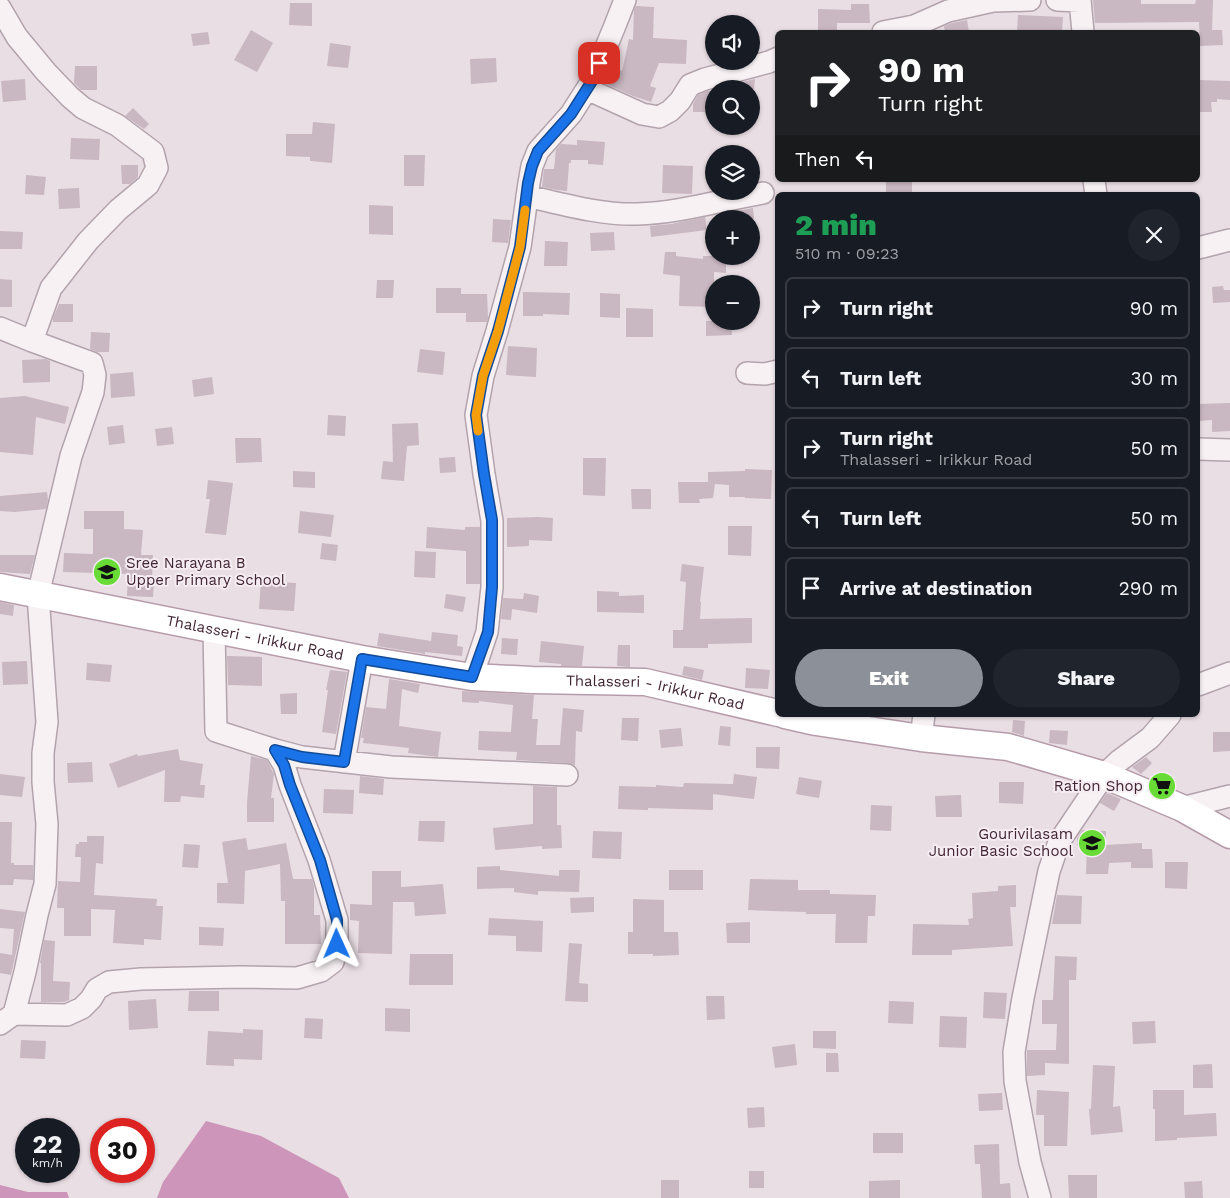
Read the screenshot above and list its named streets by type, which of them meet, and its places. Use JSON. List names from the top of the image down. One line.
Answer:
{"streets":{"main road":["Thalasseri - Irikkur Road"]},"places":{"school or university":["Sree Narayana B Upper Primary School","Gourivilasam Junior Basic School"],"supermarket":["Ration Shop"]},"page":{"map_buttons":["+","−"],"turn":["90 m","Turn right"],"then":"Then","heading":["2 min","510 m · 09:23"],"list":[{"name":"Turn right","value":"90 m"},{"name":"Turn left","value":"30 m"},{"name":"Turn right","note":"Thalasseri - Irikkur Road","value":"50 m"},{"name":"Turn left","value":"50 m"},{"name":"Arrive at destination","value":"290 m"}],"buttons":["Exit","Share"],"speed":"22 km/h","limit":"30"}}
